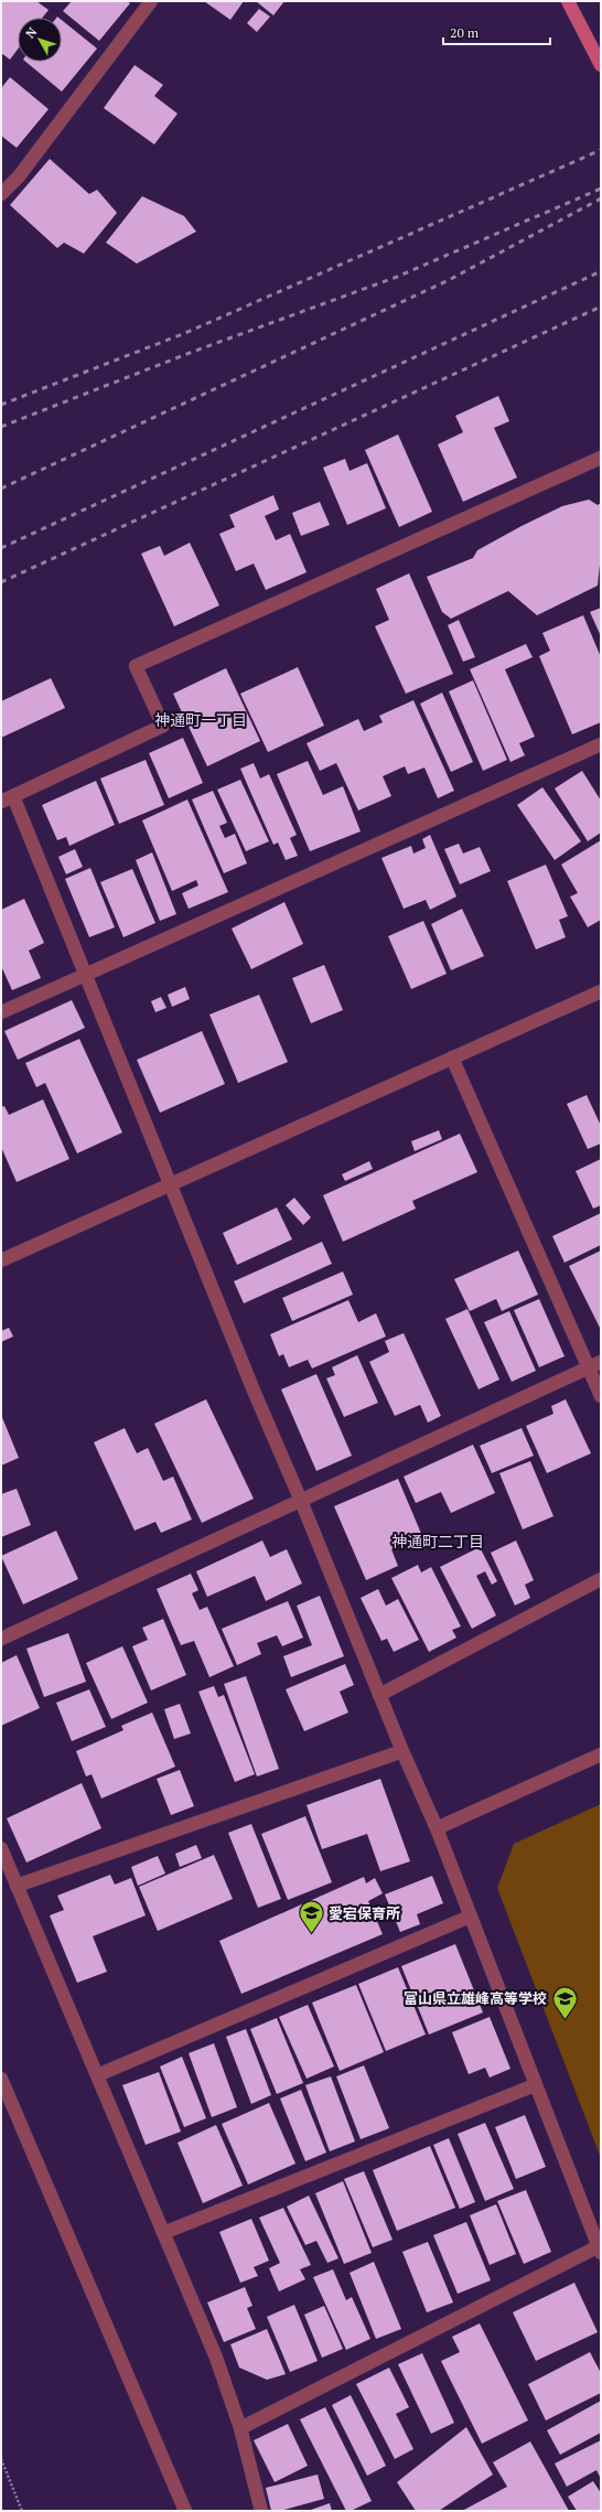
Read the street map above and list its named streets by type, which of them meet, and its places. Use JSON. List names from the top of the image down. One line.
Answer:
{"districts":["神通町一丁目","神通町二丁目"],"places":{"school or university":["愛宕保育所","富山県立雄峰高等学校"]},"scale_bar":"20 m","north":"top left"}
